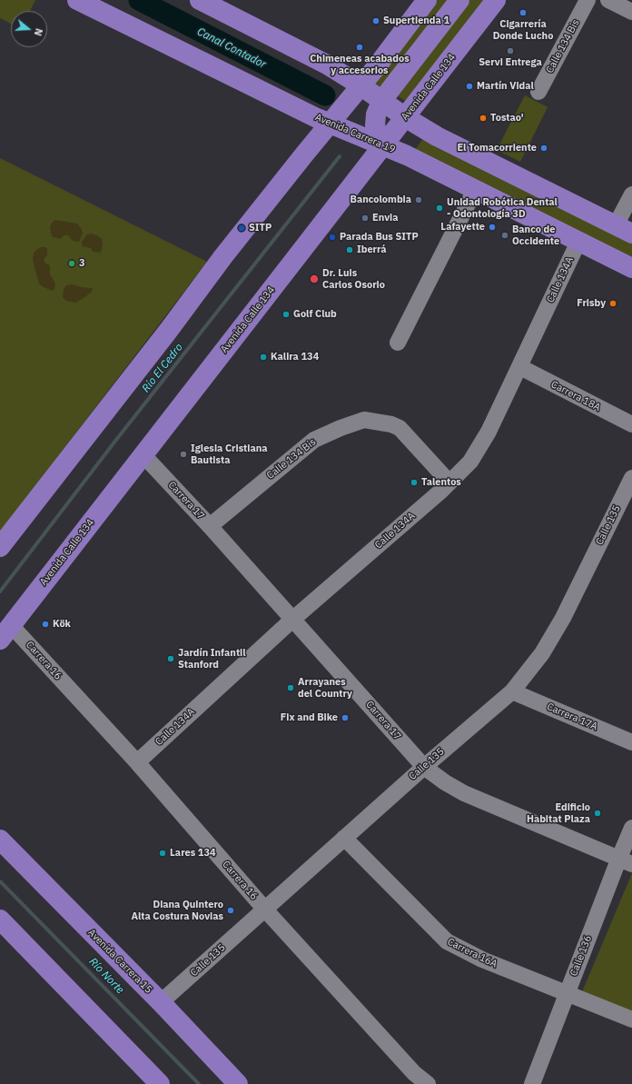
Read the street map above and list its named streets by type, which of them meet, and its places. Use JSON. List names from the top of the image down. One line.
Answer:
{"streets":{"main road":["Avenida Calle 134","Avenida Carrera 19","Avenida Carrera 15"],"street":["Calle 134 Bis","Calle 134A","Carrera 18A","Carrera 17","Calle 135","Carrera 16","Carrera 17A","Carrera 16A","Calle 136"]},"crossings":[["Calle 134 Bis","Calle 134A"],["Calle 134 Bis","Carrera 17"],["Avenida Calle 134","Avenida Carrera 19"],["Avenida Calle 134","Carrera 17"],["Avenida Calle 134","Carrera 16"],["Avenida Carrera 19","Calle 134A"],["Calle 134A","Carrera 18A"],["Calle 134A","Carrera 17"],["Calle 134A","Carrera 16"],["Carrera 17","Calle 135"],["Carrera 17","Calle 136"],["Calle 135","Carrera 16"],["Calle 135","Carrera 17A"],["Calle 135","Carrera 16A"],["Calle 135","Avenida Carrera 15"],["Carrera 16A","Calle 136"]],"water":["Canal Contador","Río El Cedro","Río Norte"],"places":["Cigarrería Donde Lucho","Supertienda 1","Chimeneas acabados y accesorios","Servi Entrega","Martín Vidal","Tostao'","El Tomacorriente","Bancolombia","Unidad Robótica Dental - Odontología 3D","Envia","Lafayette","SITP","Banco de Occidente","Parada Bus SITP","Iberrá","3","Dr. Luis Carlos Osorio","Frisby","Golf Club","Kalira 134","Iglesia Cristiana Bautista","Talentos","Kök","Jardín Infantil Stanford","Arrayanes del Country","Fix and Bike","Edificio Habitat Plaza","Lares 134","Diana Quintero Alta Costura Novias"],"north":"right"}
